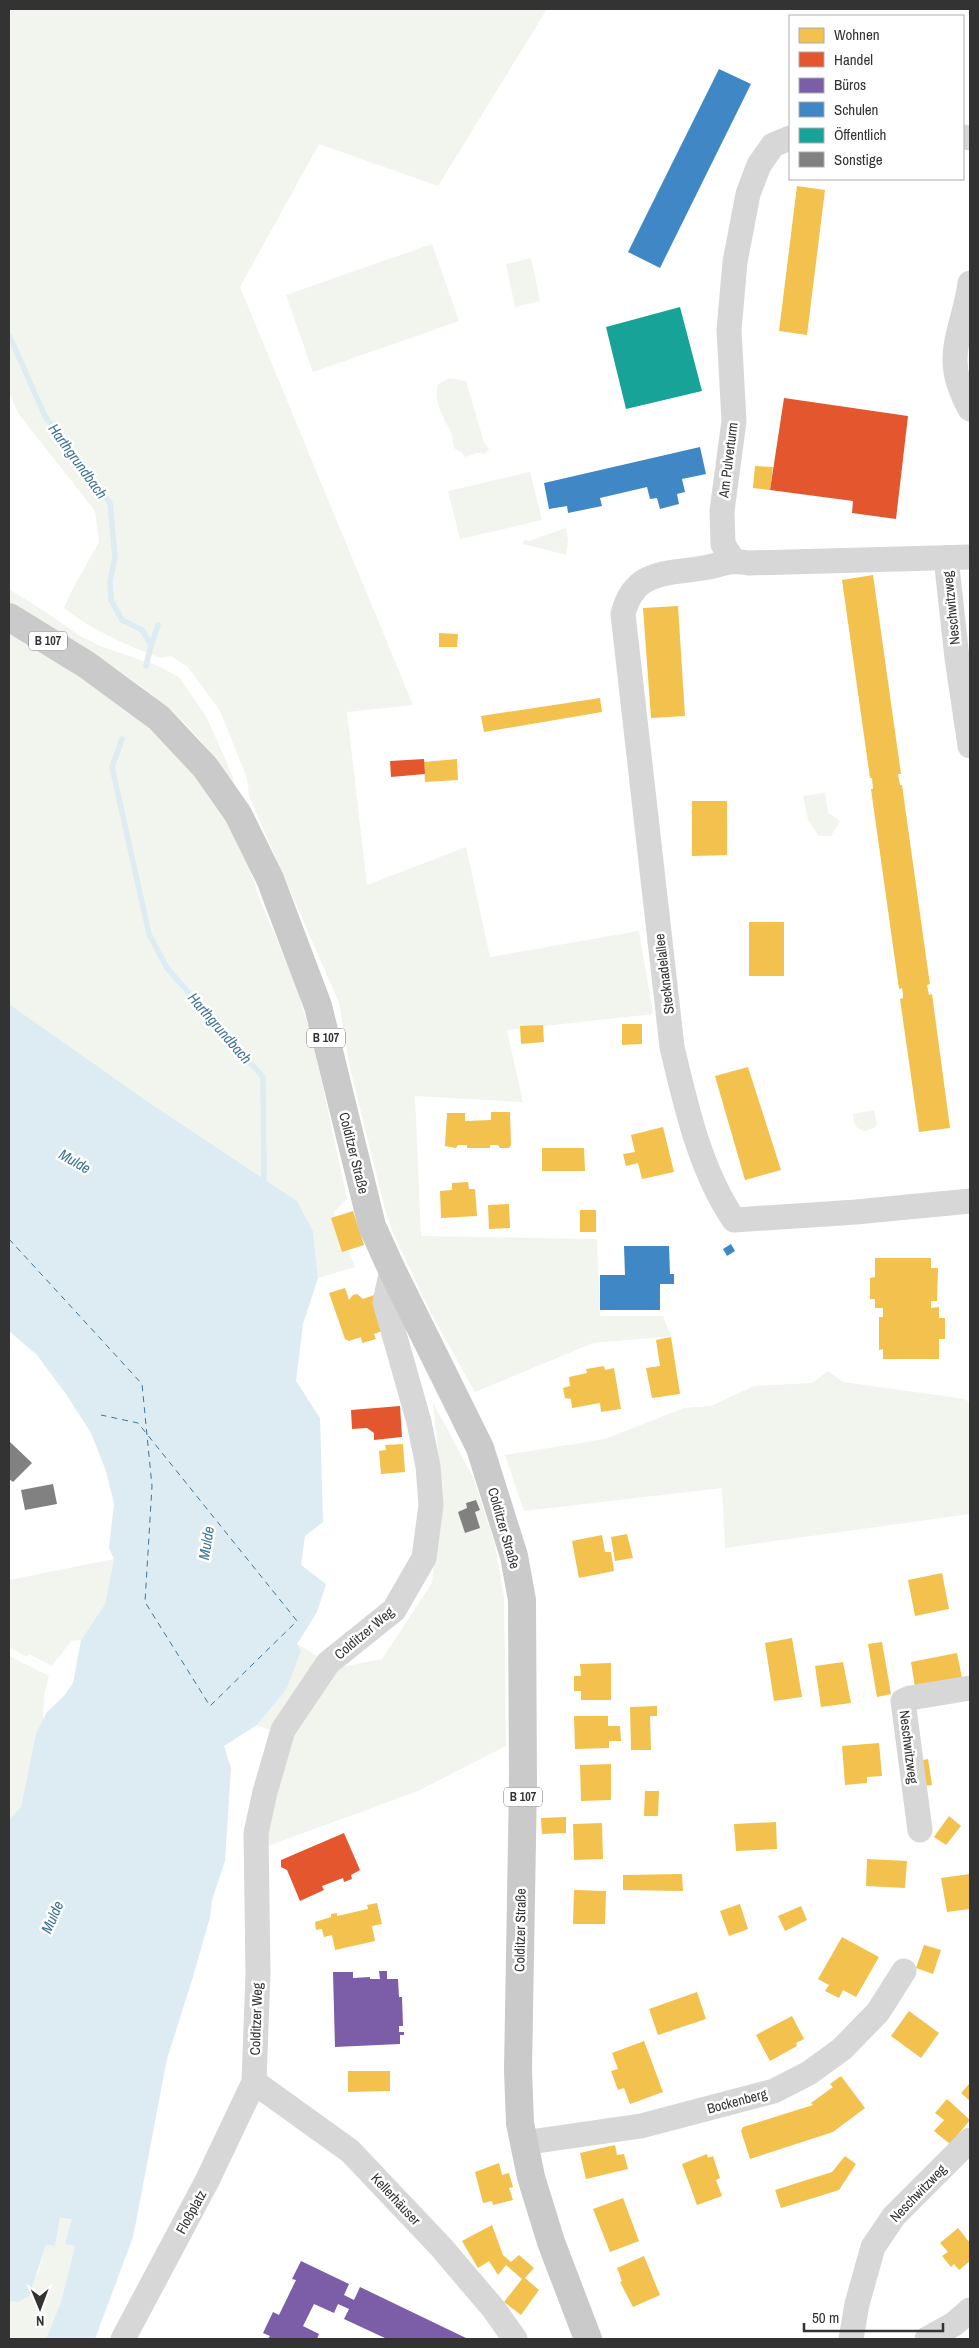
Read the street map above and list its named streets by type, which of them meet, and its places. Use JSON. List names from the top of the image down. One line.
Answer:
{"streets":{"main road":["B 107","Colditzer Straße"],"street":["Am Pulverturm","Neschwitzweg","Stecknadelallee","Colditzer Weg","Bockenberg","Kellerhäuser","Floßplatz"]},"crossings":[["Am Pulverturm","Stecknadelallee"],["Colditzer Straße","Colditzer Weg"],["Colditzer Straße","Bockenberg"],["Colditzer Weg","Kellerhäuser"],["Colditzer Weg","Floßplatz"],["Kellerhäuser","Floßplatz"]],"water":["Harthgrundbach","Mulde"],"legend":["Wohnen","Handel","Büros","Schulen","Öffentlich","Sonstige"],"scale_bar":"50 m","north":"bottom"}
